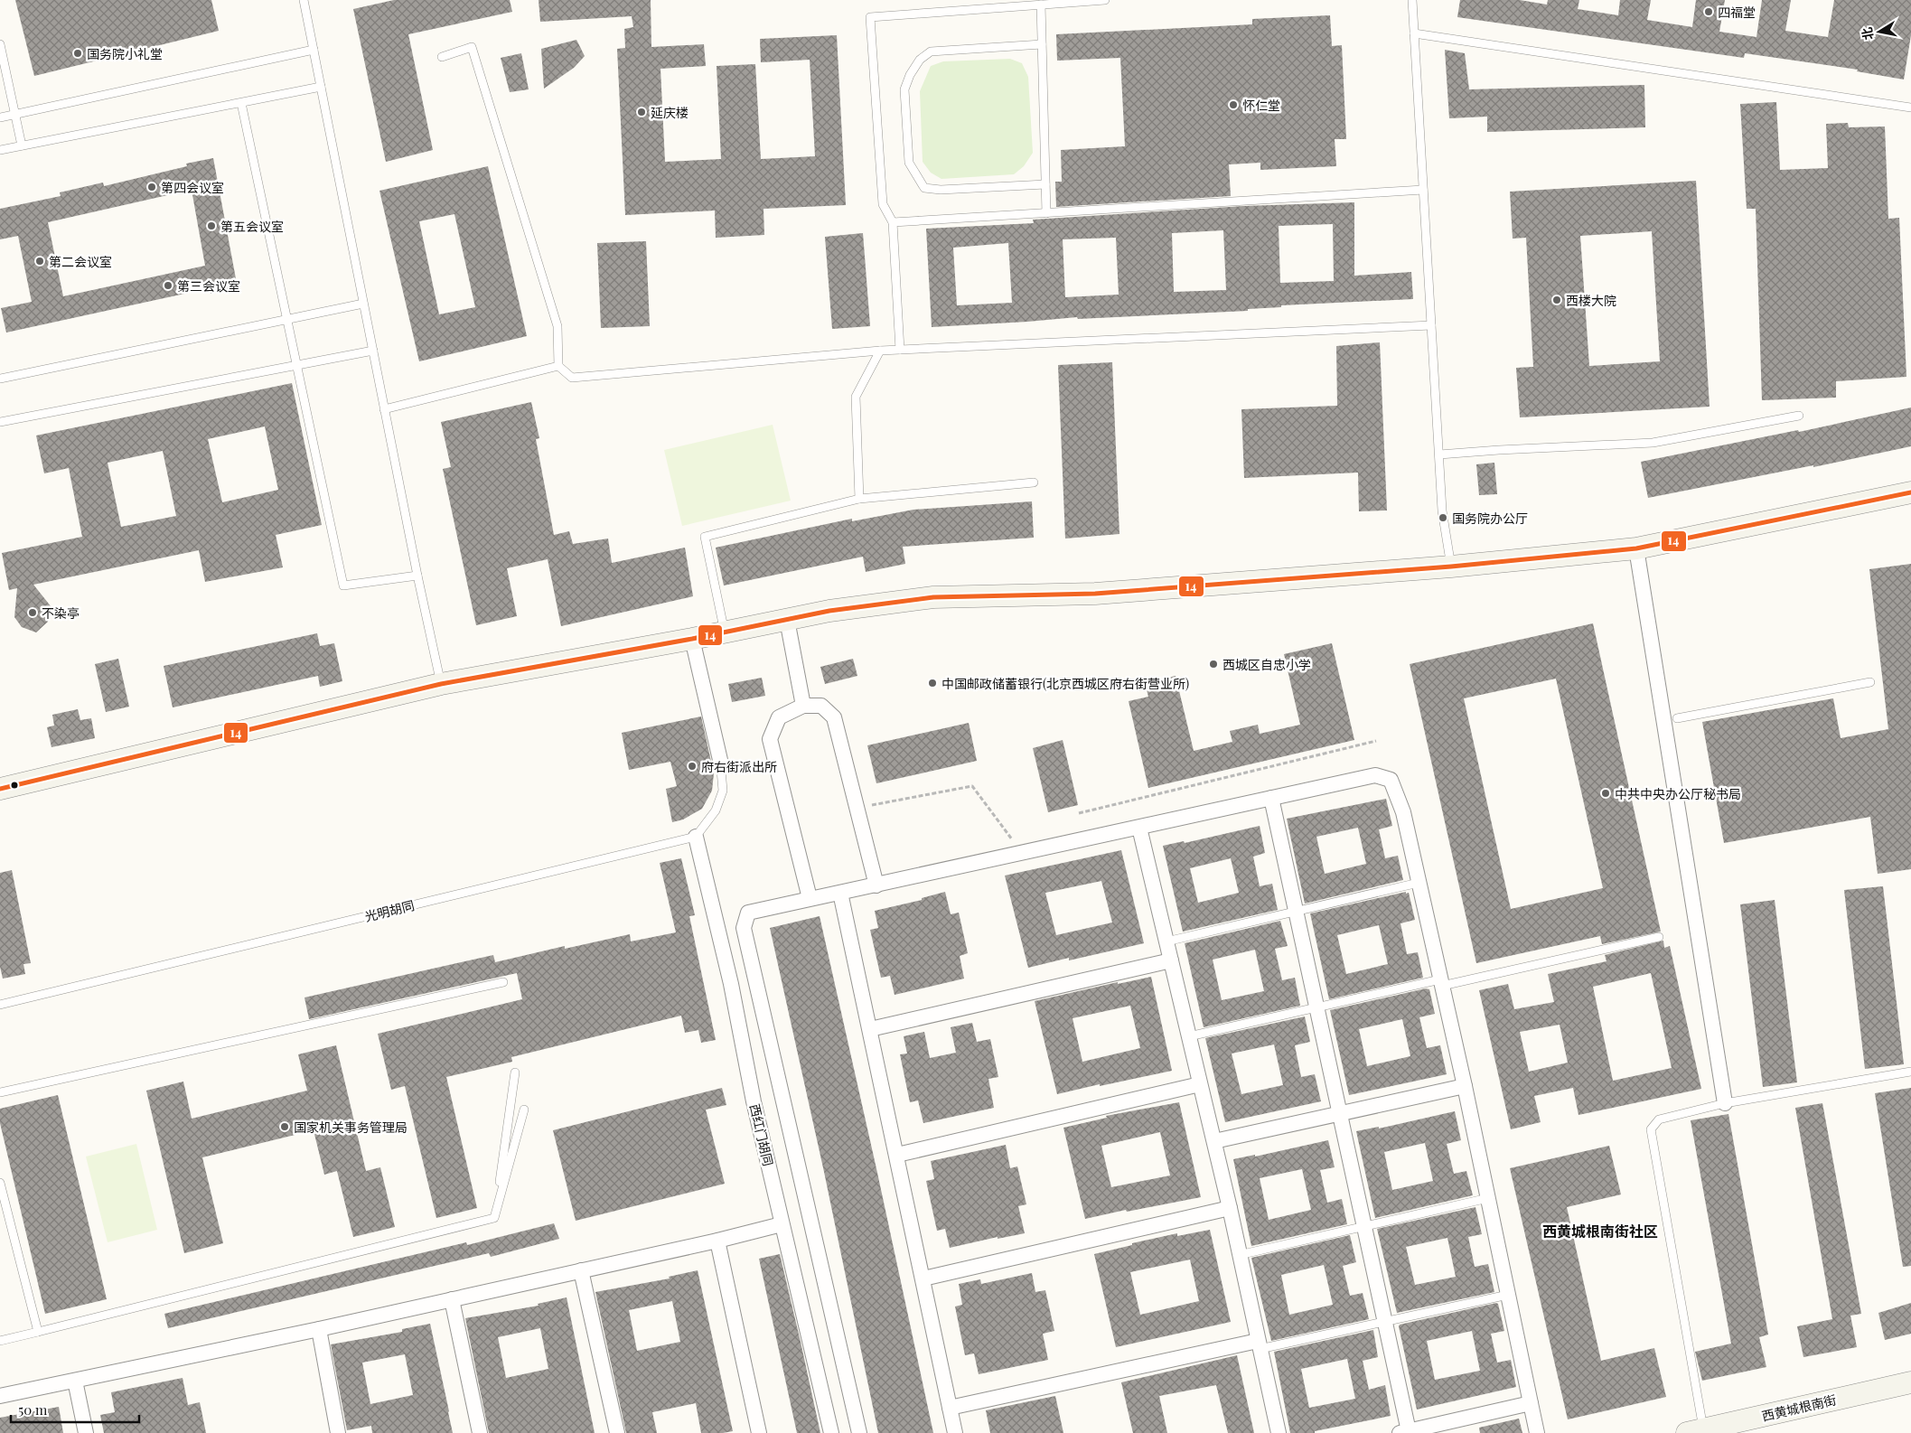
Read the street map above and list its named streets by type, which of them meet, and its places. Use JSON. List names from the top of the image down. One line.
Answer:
{"streets":{"main road":["西黄城根南街"],"street":["西红门胡同"],"lane":["光明胡同"]},"crossings":[["光明胡同","西红门胡同"]],"districts":["西黄城根南街社区"],"places":["四福堂","国务院小礼堂","怀仁堂","延庆楼","第四会议室","第五会议室","第二会议室","第三会议室","西楼大院","国务院办公厅","不染亭","西城区自忠小学","中国邮政储蓄银行(北京西城区府右街营业所)","府右街派出所","中共中央办公厅秘书局","国家机关事务管理局"],"lines":["transit line 14"],"scale_bar":"50 m","north":"left"}
